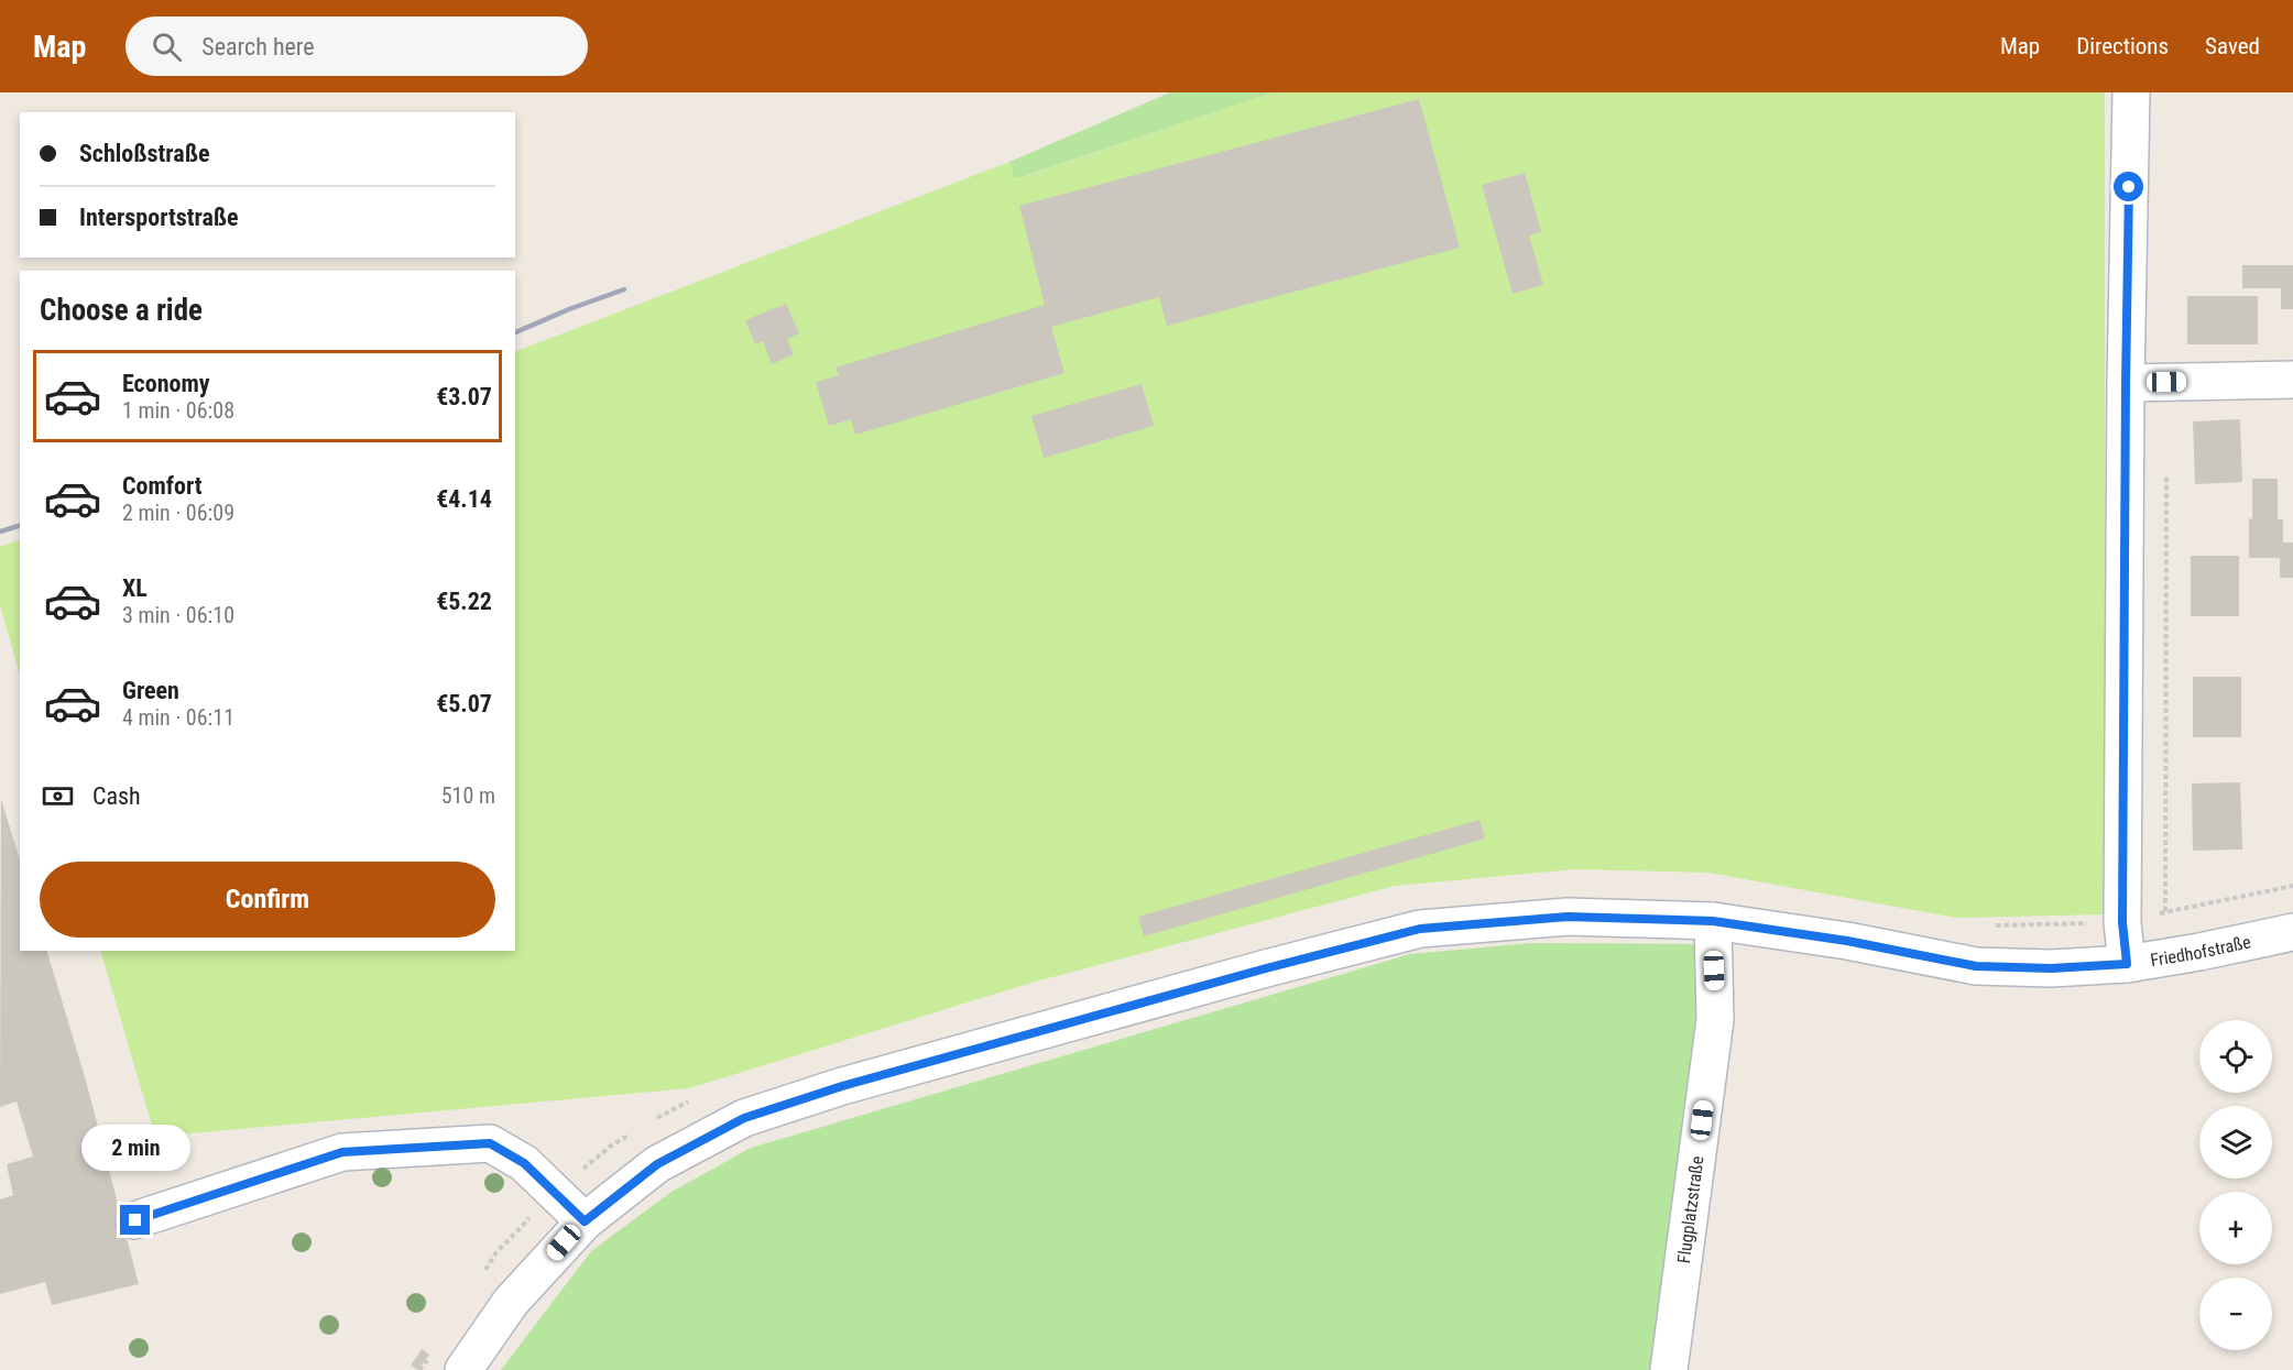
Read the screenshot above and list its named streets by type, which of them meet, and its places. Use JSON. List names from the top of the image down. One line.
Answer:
{"streets":{"street":["Friedhofstraße","Flugplatzstraße"]},"crossings":[["Friedhofstraße","Flugplatzstraße"]],"page":{"header":"Map","search":"Search here","nav":["Map","Directions","Saved"],"banner":["Schloßstraße","Intersportstraße"],"heading":"Choose a ride","list":[{"name":"Economy","note":"1 min · 06:08","value":"€3.07"},{"name":"Comfort","note":"2 min · 06:09","value":"€4.14"},{"name":"XL","note":"3 min · 06:10","value":"€5.22"},{"name":"Green","note":"4 min · 06:11","value":"€5.07"}],"pay":["Cash","510 m"],"buttons":"Confirm","map_buttons":["+","−"],"bubble":"2 min"}}
